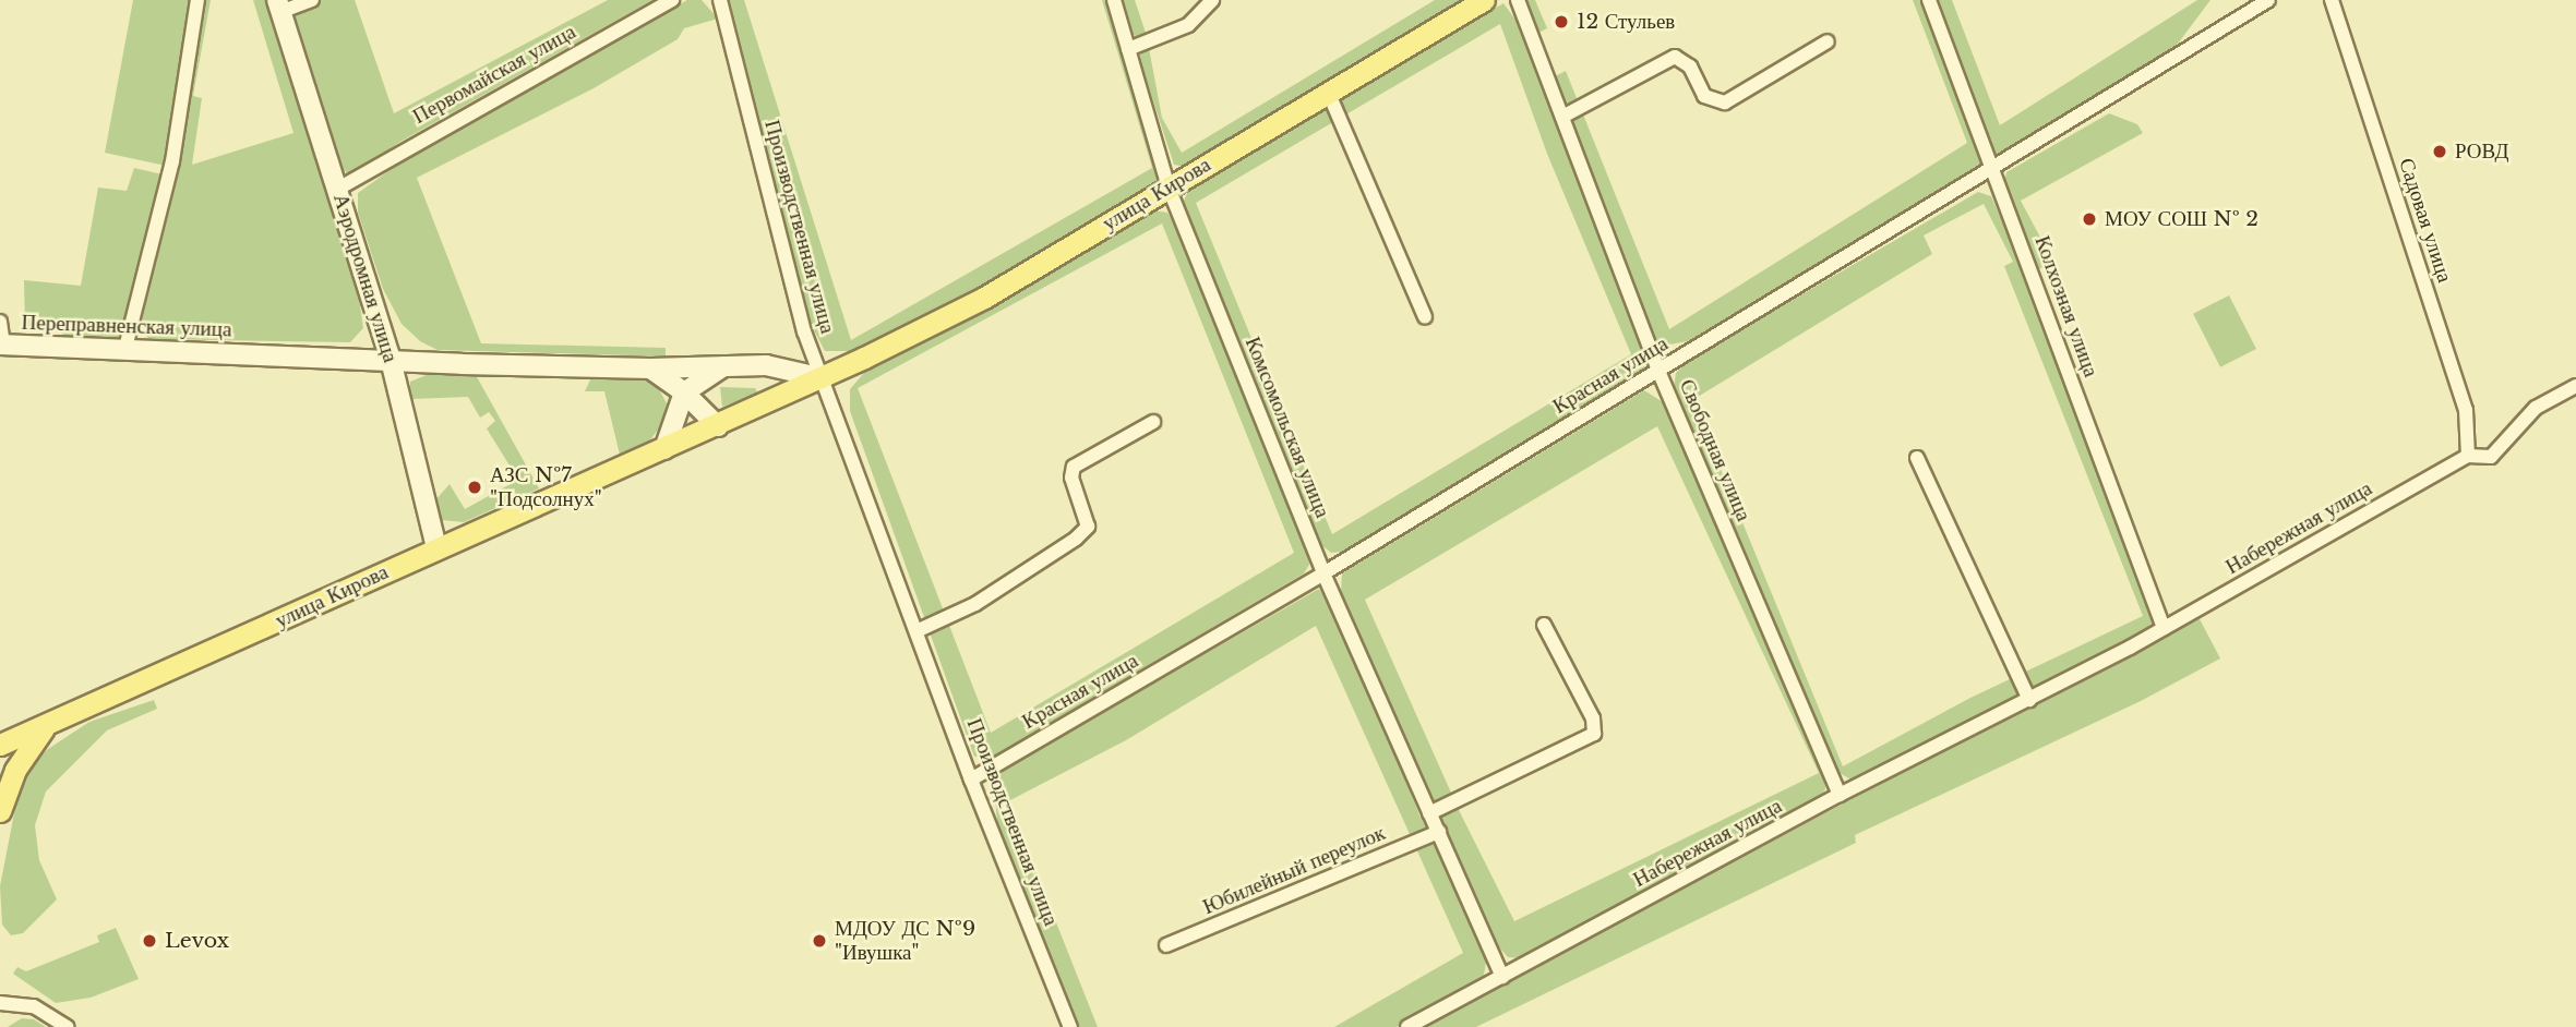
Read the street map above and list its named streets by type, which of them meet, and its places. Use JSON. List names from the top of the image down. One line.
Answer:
{"streets":{"main road":["улица Кирова"],"street":["Первомайская улица","Садовая улица","Производственная улица","Аэродромная улица","Колхозная улица","Переправненская улица","Красная улица","Комсомольская улица","Свободная улица","Набережная улица","Юбилейный переулок"]},"crossings":[["Первомайская улица","Аэродромная улица"],["улица Кирова","Производственная улица"],["улица Кирова","Аэродромная улица"],["улица Кирова","Комсомольская улица"],["Садовая улица","Набережная улица"],["Производственная улица","Красная улица"],["Аэродромная улица","Переправненская улица"],["Колхозная улица","Красная улица"],["Колхозная улица","Набережная улица"],["Красная улица","Комсомольская улица"],["Красная улица","Свободная улица"],["Комсомольская улица","Набережная улица"],["Комсомольская улица","Юбилейный переулок"],["Свободная улица","Набережная улица"]],"places":["12 Стульев","РОВД","МОУ СОШ № 2","АЗС №7 \"Подсолнух\"","Levox","МДОУ ДС №9 \"Ивушка\""]}
